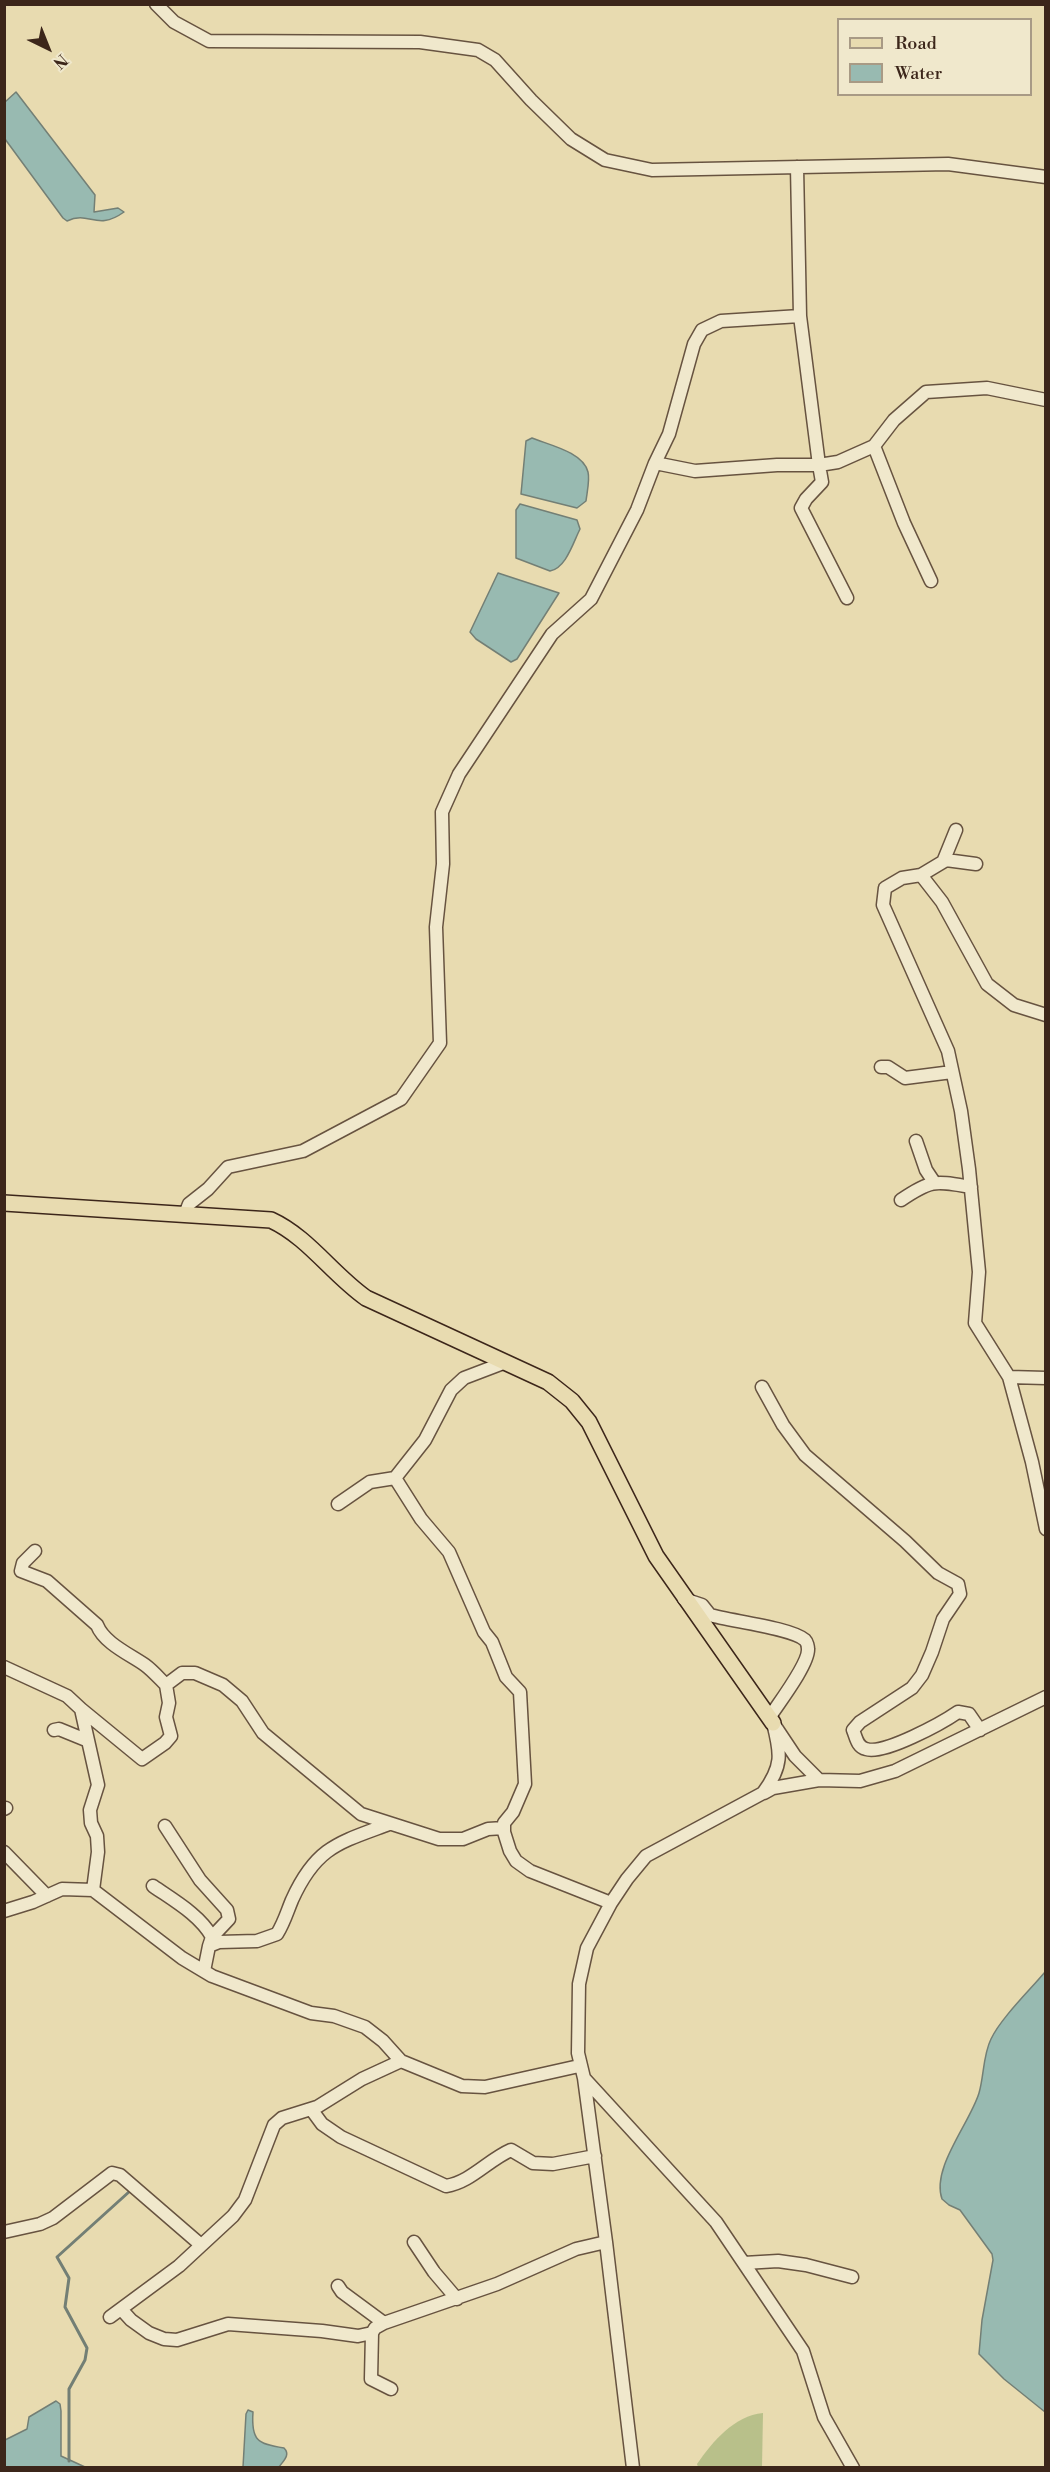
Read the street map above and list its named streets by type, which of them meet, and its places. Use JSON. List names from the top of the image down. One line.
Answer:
{"legend":["Road","Water"],"north":"bottom right"}
